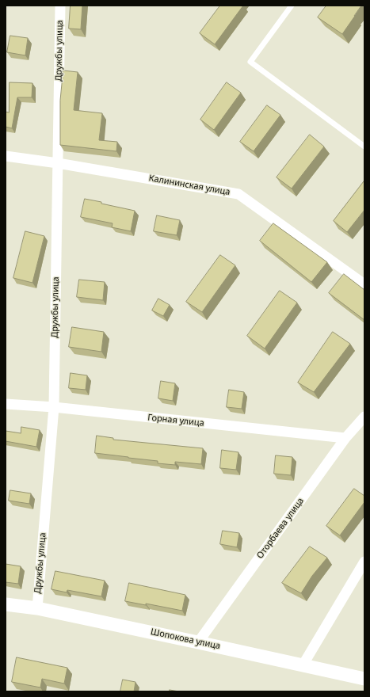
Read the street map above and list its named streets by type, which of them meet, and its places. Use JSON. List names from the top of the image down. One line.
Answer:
{"streets":{"street":["Дружбы улица","Калининская улица","Горная улица","Оторбаева улица","Шопокова улица"]},"crossings":[["Дружбы улица","Калининская улица"],["Дружбы улица","Горная улица"],["Дружбы улица","Шопокова улица"],["Горная улица","Оторбаева улица"],["Оторбаева улица","Шопокова улица"]]}
